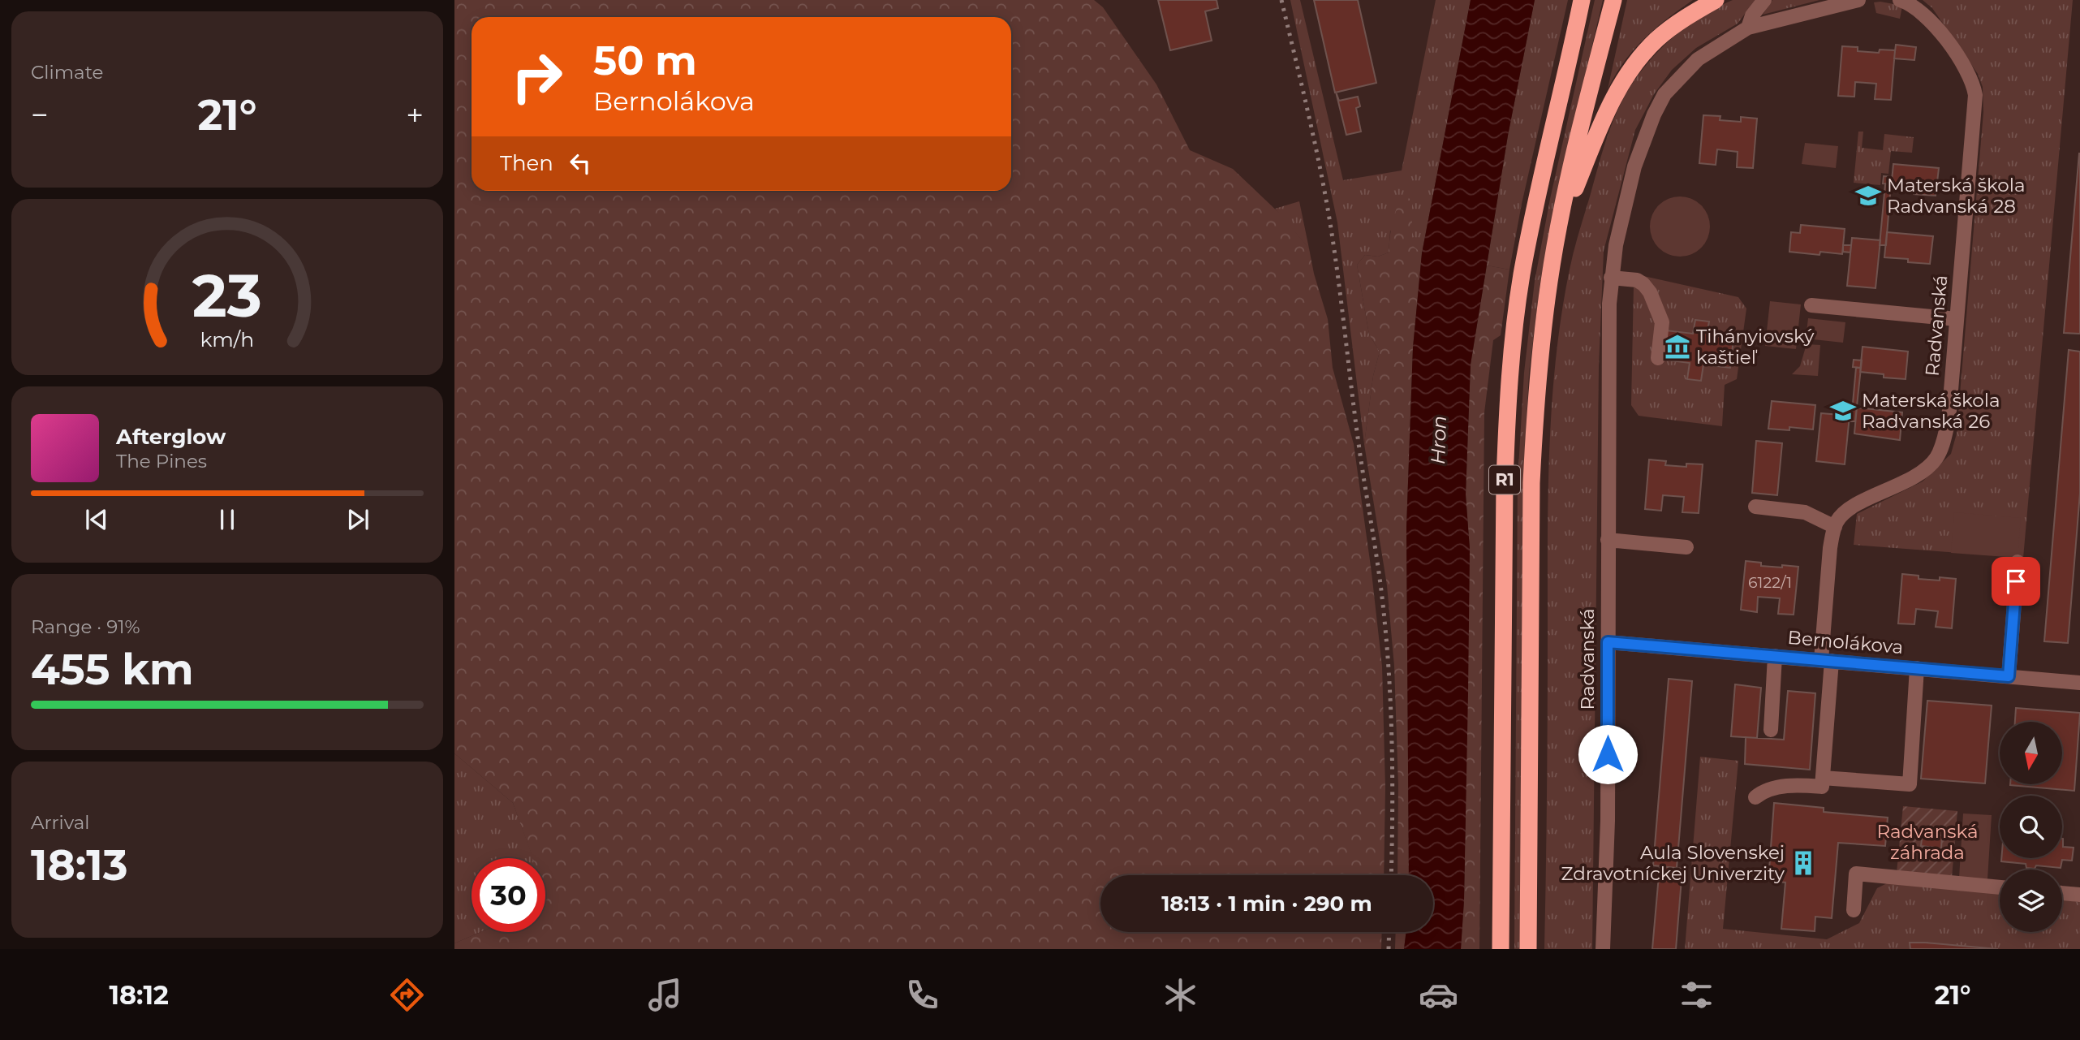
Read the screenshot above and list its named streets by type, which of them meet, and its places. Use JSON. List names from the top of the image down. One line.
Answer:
{"streets":{"highway":["R1"],"street":["Radvanská","Bernolákova"]},"crossings":[["Radvanská","Bernolákova"]],"water":["Hron"],"parks":["Radvanská záhrada"],"places":{"school or university":["Materská škola Radvanská 28","Materská škola Radvanská 26"],"museum":["Tihányiovský kaštieľ"],"building":["Aula Slovenskej Zdravotníckej Univerzity"]},"house_numbers":["6122/1"],"north":"bottom","page":{"tile":["Climate",["Range · 91%","455 km"],["Arrival","18:13"]],"turn":["50 m","Bernolákova"],"heat":["−","21°","+"],"then":"Then","song":["Afterglow","The Pines"],"limit":"30","trip":"18:13 · 1 min · 290 m","tabs":["18:12","21°"],"gauge":["23","km/h"]}}
